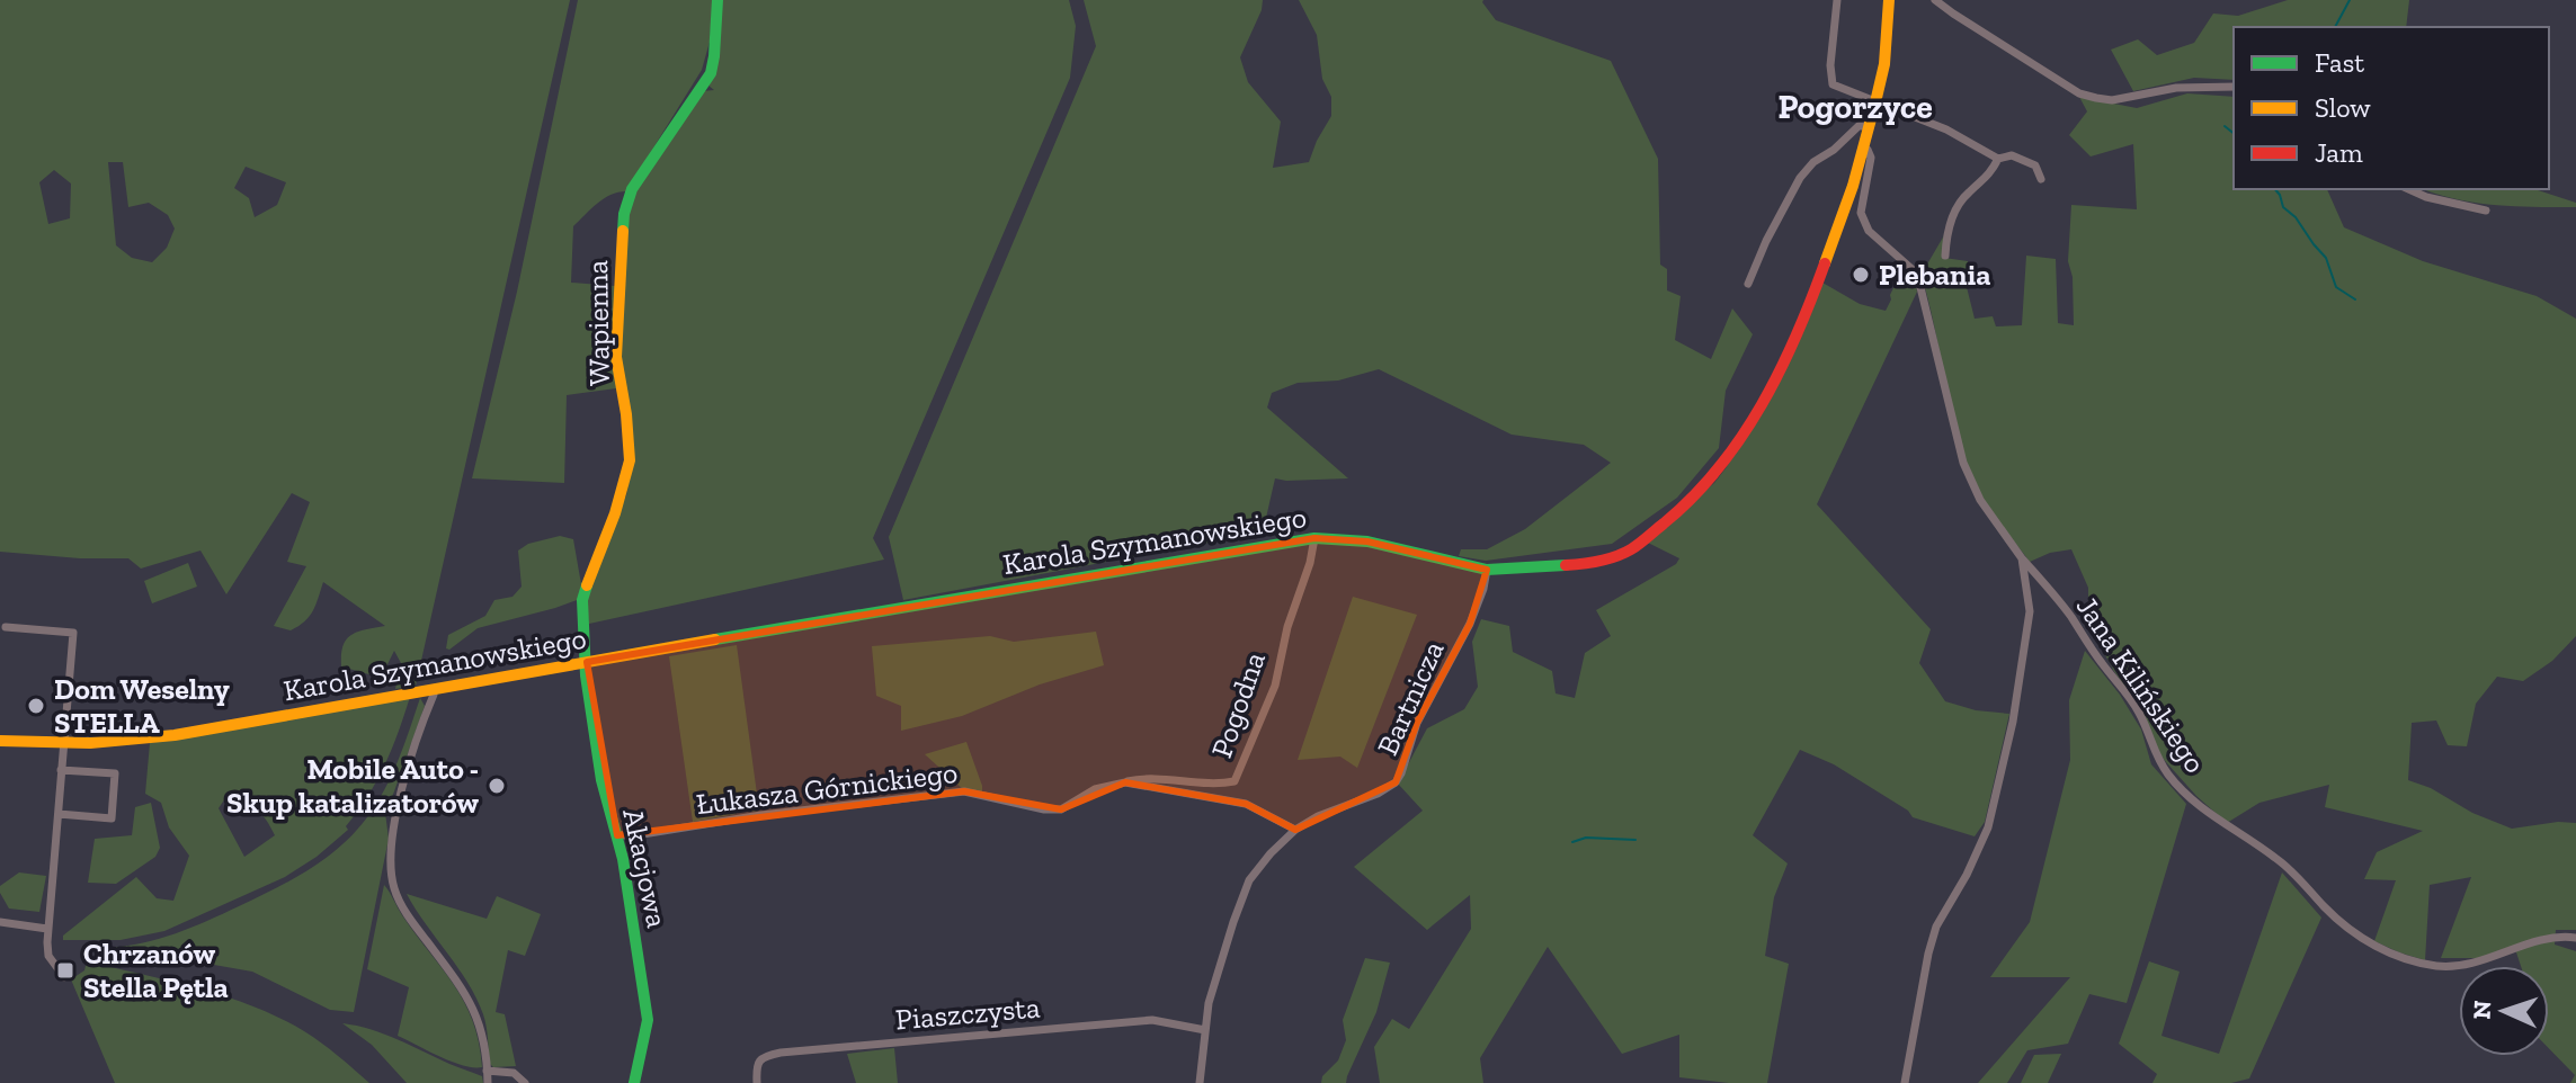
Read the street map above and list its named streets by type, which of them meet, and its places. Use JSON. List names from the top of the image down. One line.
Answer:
{"streets":{"street":["Wapienna","Karola Szymanowskiego","Jana Kilińskiego","Bartnicza","Pogodna","Łukasza Górnickiego","Akacjowa","Piaszczysta"]},"crossings":[["Wapienna","Karola Szymanowskiego"],["Wapienna","Akacjowa"],["Karola Szymanowskiego","Jana Kilińskiego"],["Karola Szymanowskiego","Bartnicza"],["Karola Szymanowskiego","Pogodna"],["Karola Szymanowskiego","Akacjowa"],["Bartnicza","Łukasza Górnickiego"],["Bartnicza","Piaszczysta"],["Pogodna","Łukasza Górnickiego"],["Łukasza Górnickiego","Akacjowa"]],"districts":["Pogorzyce"],"places":{"other":["Plebania","Dom Weselny STELLA","Mobile Auto - Skup katalizatorów"],"transit":["Chrzanów Stella Pętla"]},"legend":["Fast","Slow","Jam"],"north":"left"}
